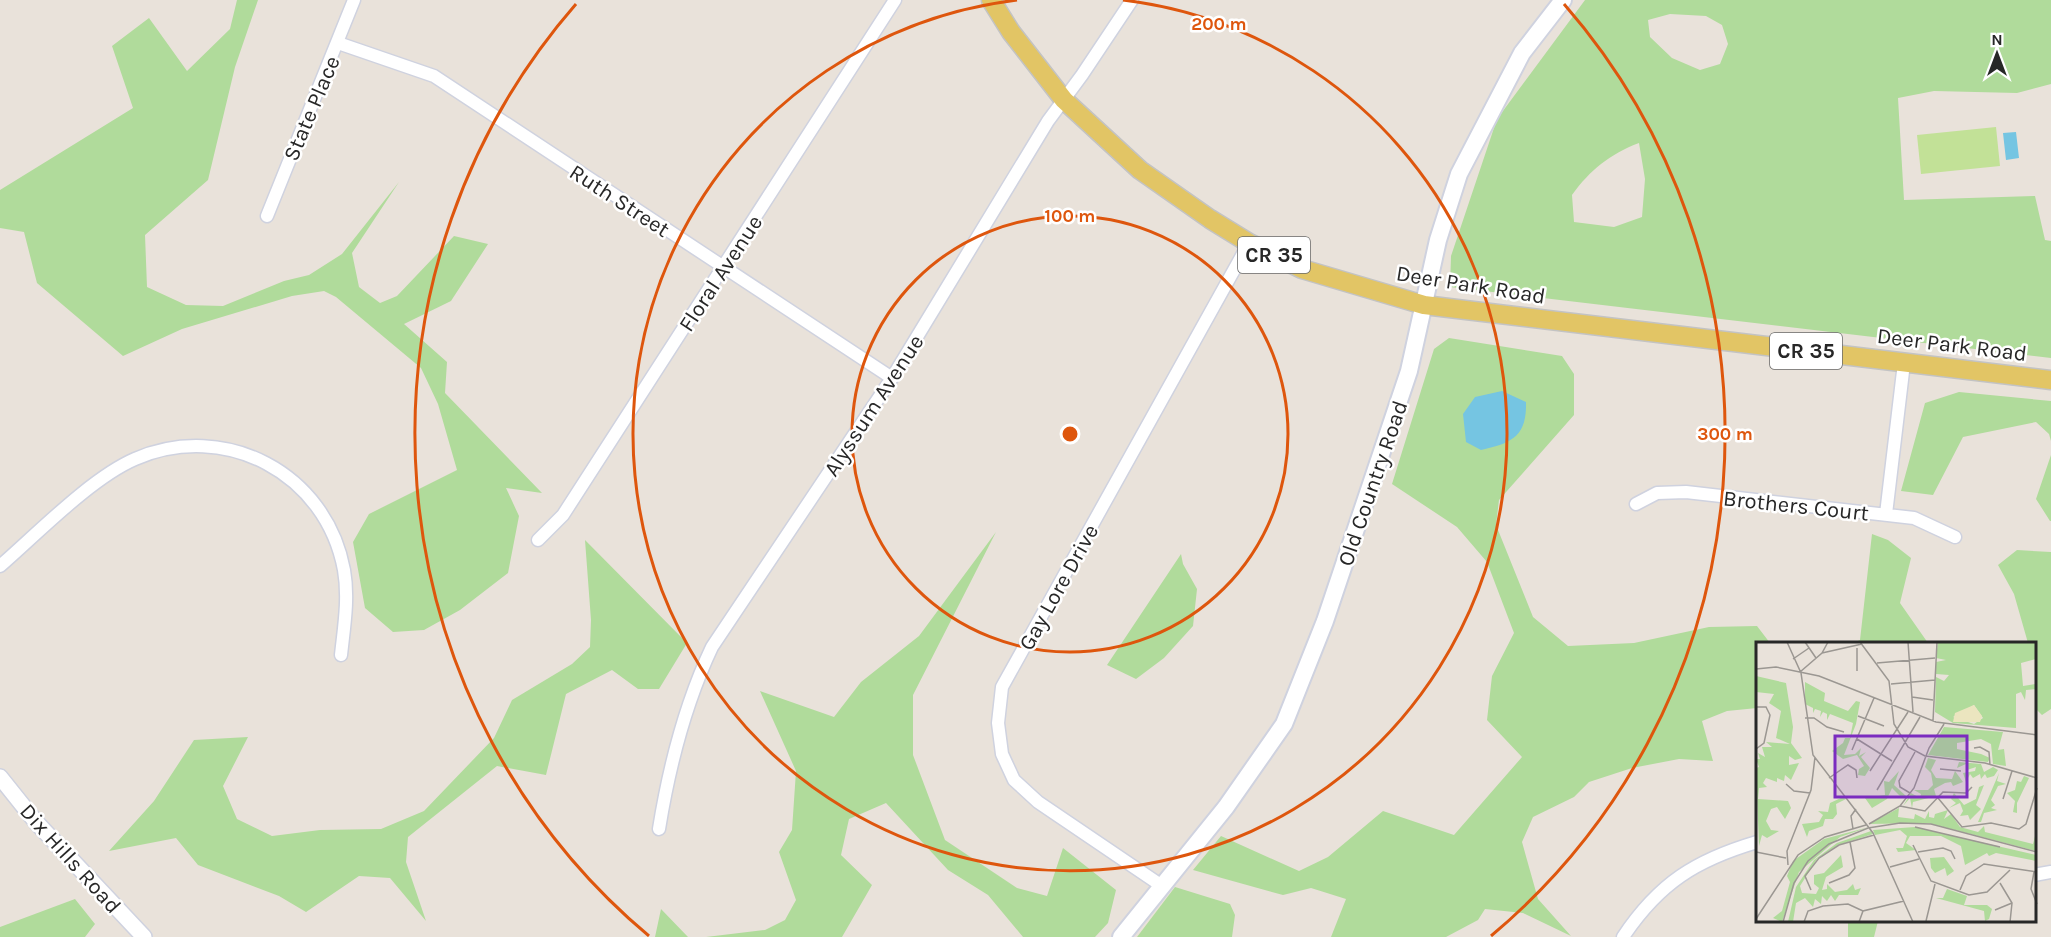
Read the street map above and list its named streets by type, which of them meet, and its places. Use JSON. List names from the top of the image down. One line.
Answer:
{"streets":{"main road":["CR 35","Deer Park Road","Old Country Road"],"street":["State Place","Ruth Street","Floral Avenue","Alyssum Avenue","Brothers Court","Gay Lore Drive","Dix Hills Road"]},"crossings":[["State Place","Ruth Street"],["Ruth Street","Floral Avenue"],["Ruth Street","Alyssum Avenue"],["Deer Park Road","Alyssum Avenue"],["Deer Park Road","Old Country Road"],["Deer Park Road","Gay Lore Drive"],["Old Country Road","Gay Lore Drive"]],"north":"top","rings":["200 m","100 m","300 m"]}
